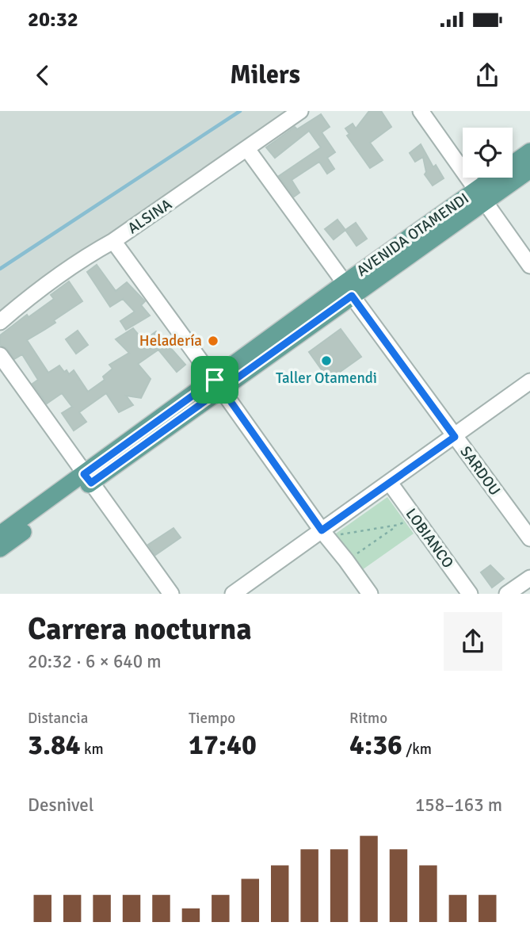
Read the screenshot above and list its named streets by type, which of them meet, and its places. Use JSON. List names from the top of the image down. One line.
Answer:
{"streets":{"main road":["AVENIDA OTAMENDI"],"street":["ALSINA","SARDOU","LOBIANCO"]},"crossings":[["ALSINA","SARDOU"],["AVENIDA OTAMENDI","SARDOU"]],"places":["Heladería","Taller Otamendi"],"page":{"status":"20:32","header":"Milers","heading":["Carrera nocturna","20:32 · 6 × 640 m"],"stats":[["Distancia","3.84 km"],["Tiempo","17:40"],["Ritmo","4:36 /km"]],"chart":["Desnivel","158–163 m"]}}
